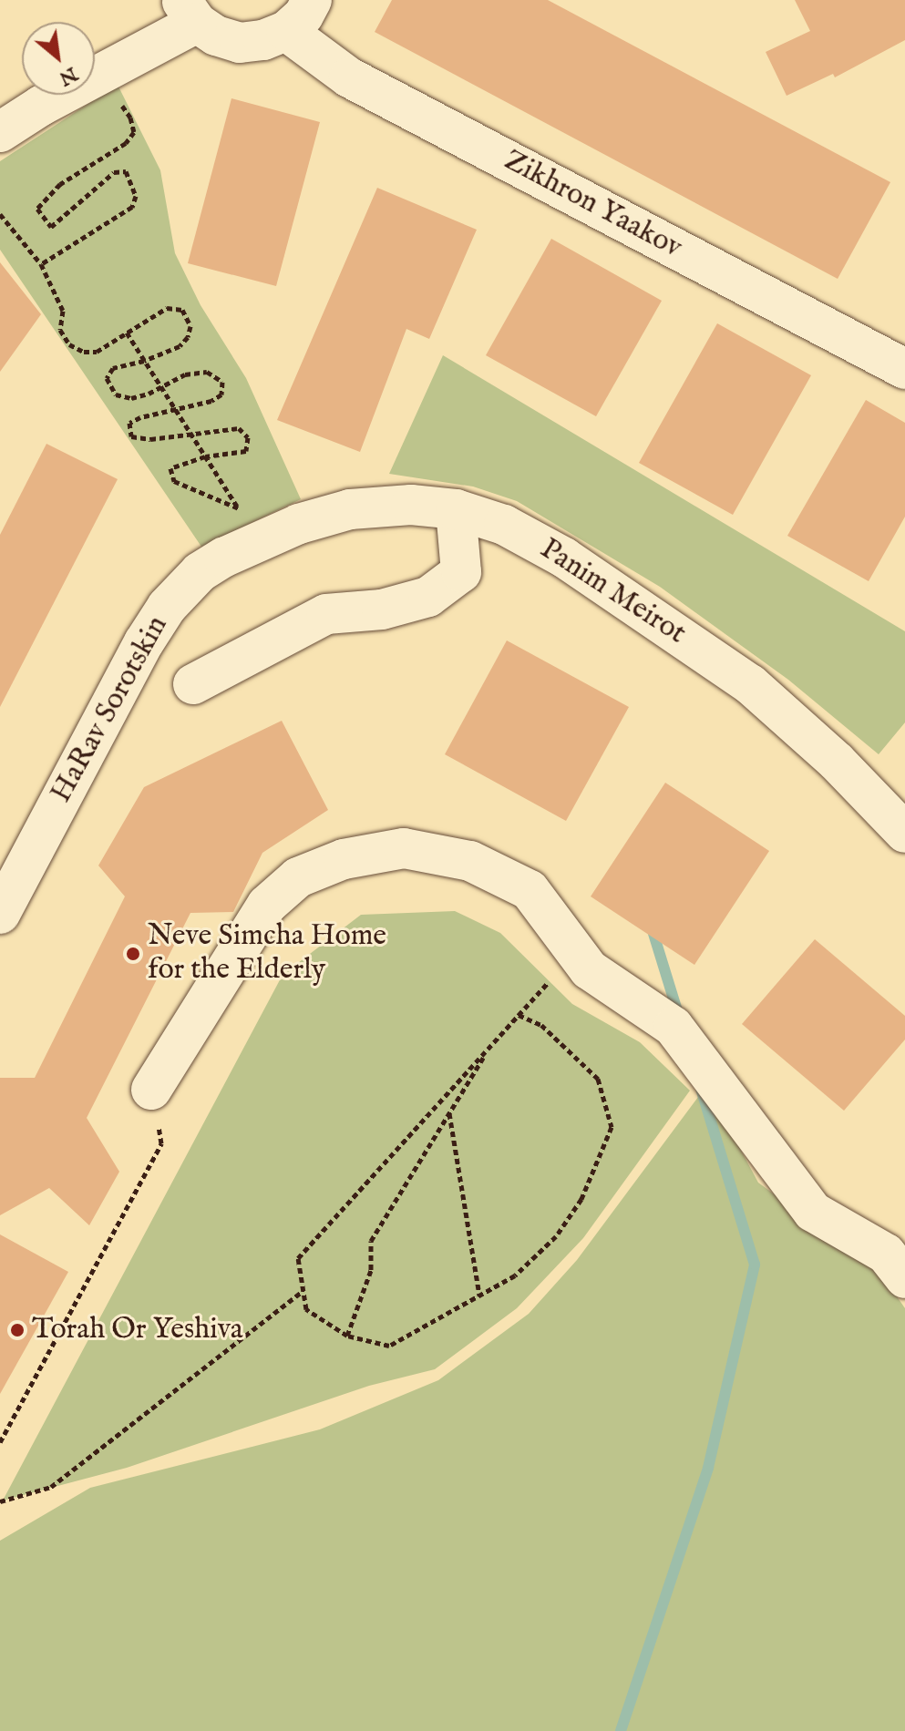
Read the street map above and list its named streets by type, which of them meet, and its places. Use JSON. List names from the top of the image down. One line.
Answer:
{"streets":{"street":["Zikhron Yaakov","Panim Meirot","HaRav Sorotskin"]},"crossings":[["Panim Meirot","HaRav Sorotskin"]],"places":["Neve Simcha Home for the Elderly","Torah Or Yeshiva"],"north":"bottom right"}
